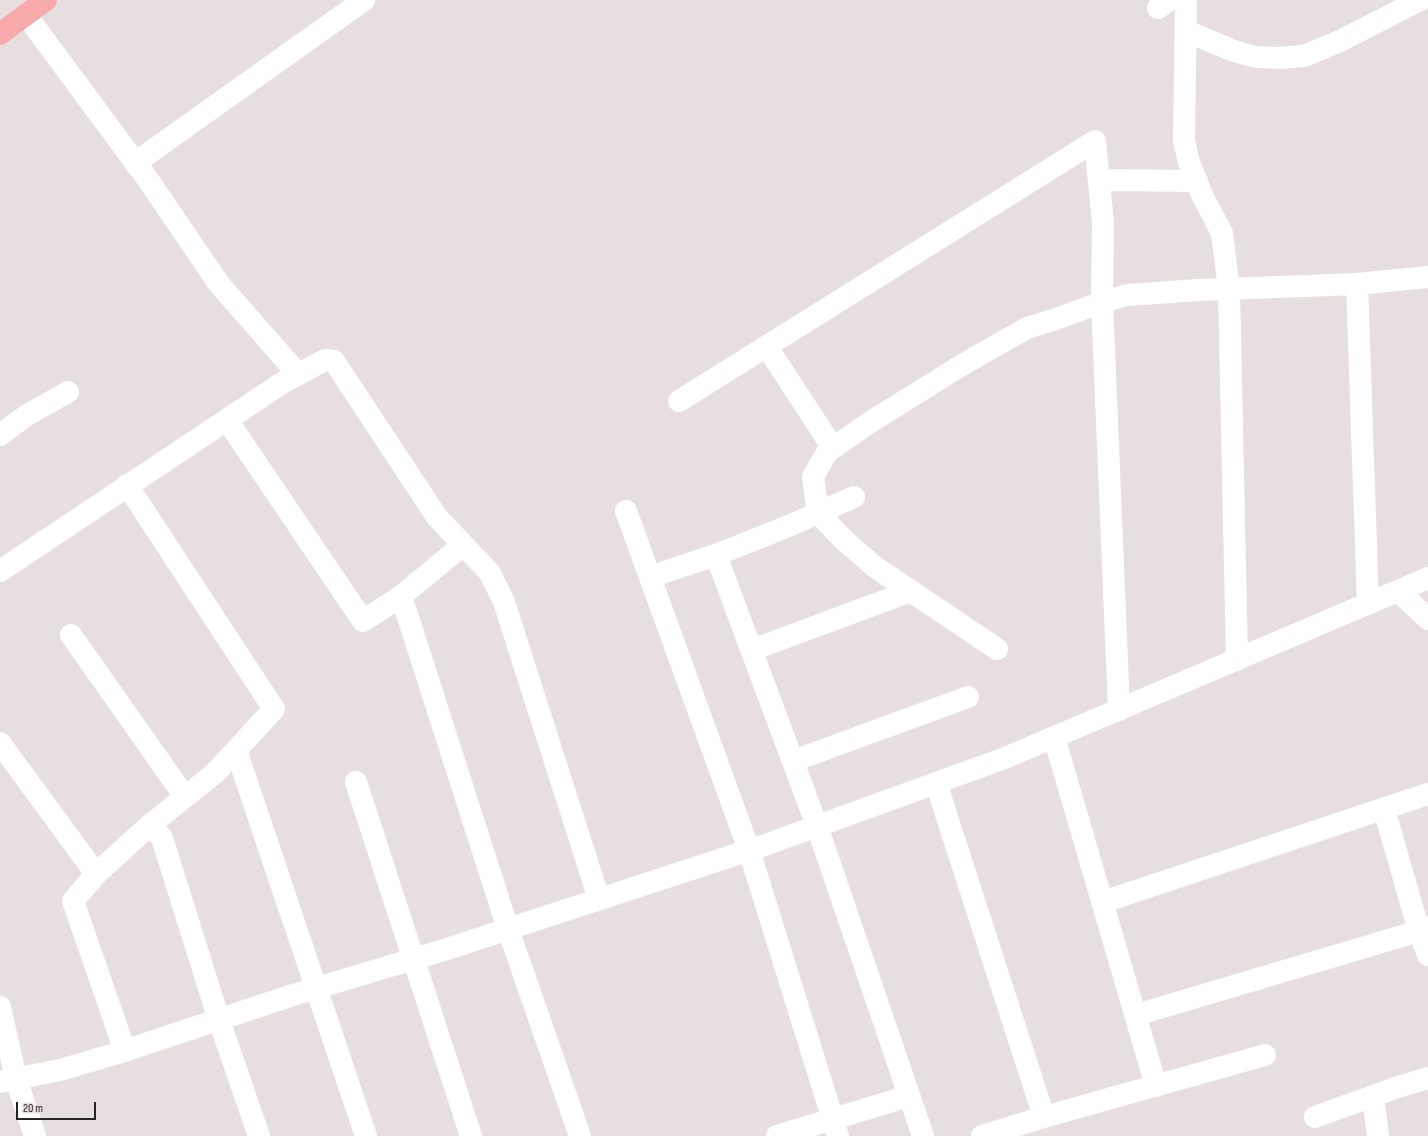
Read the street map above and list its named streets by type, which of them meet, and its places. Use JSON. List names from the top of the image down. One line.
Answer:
{"scale_bar":"20 m"}
